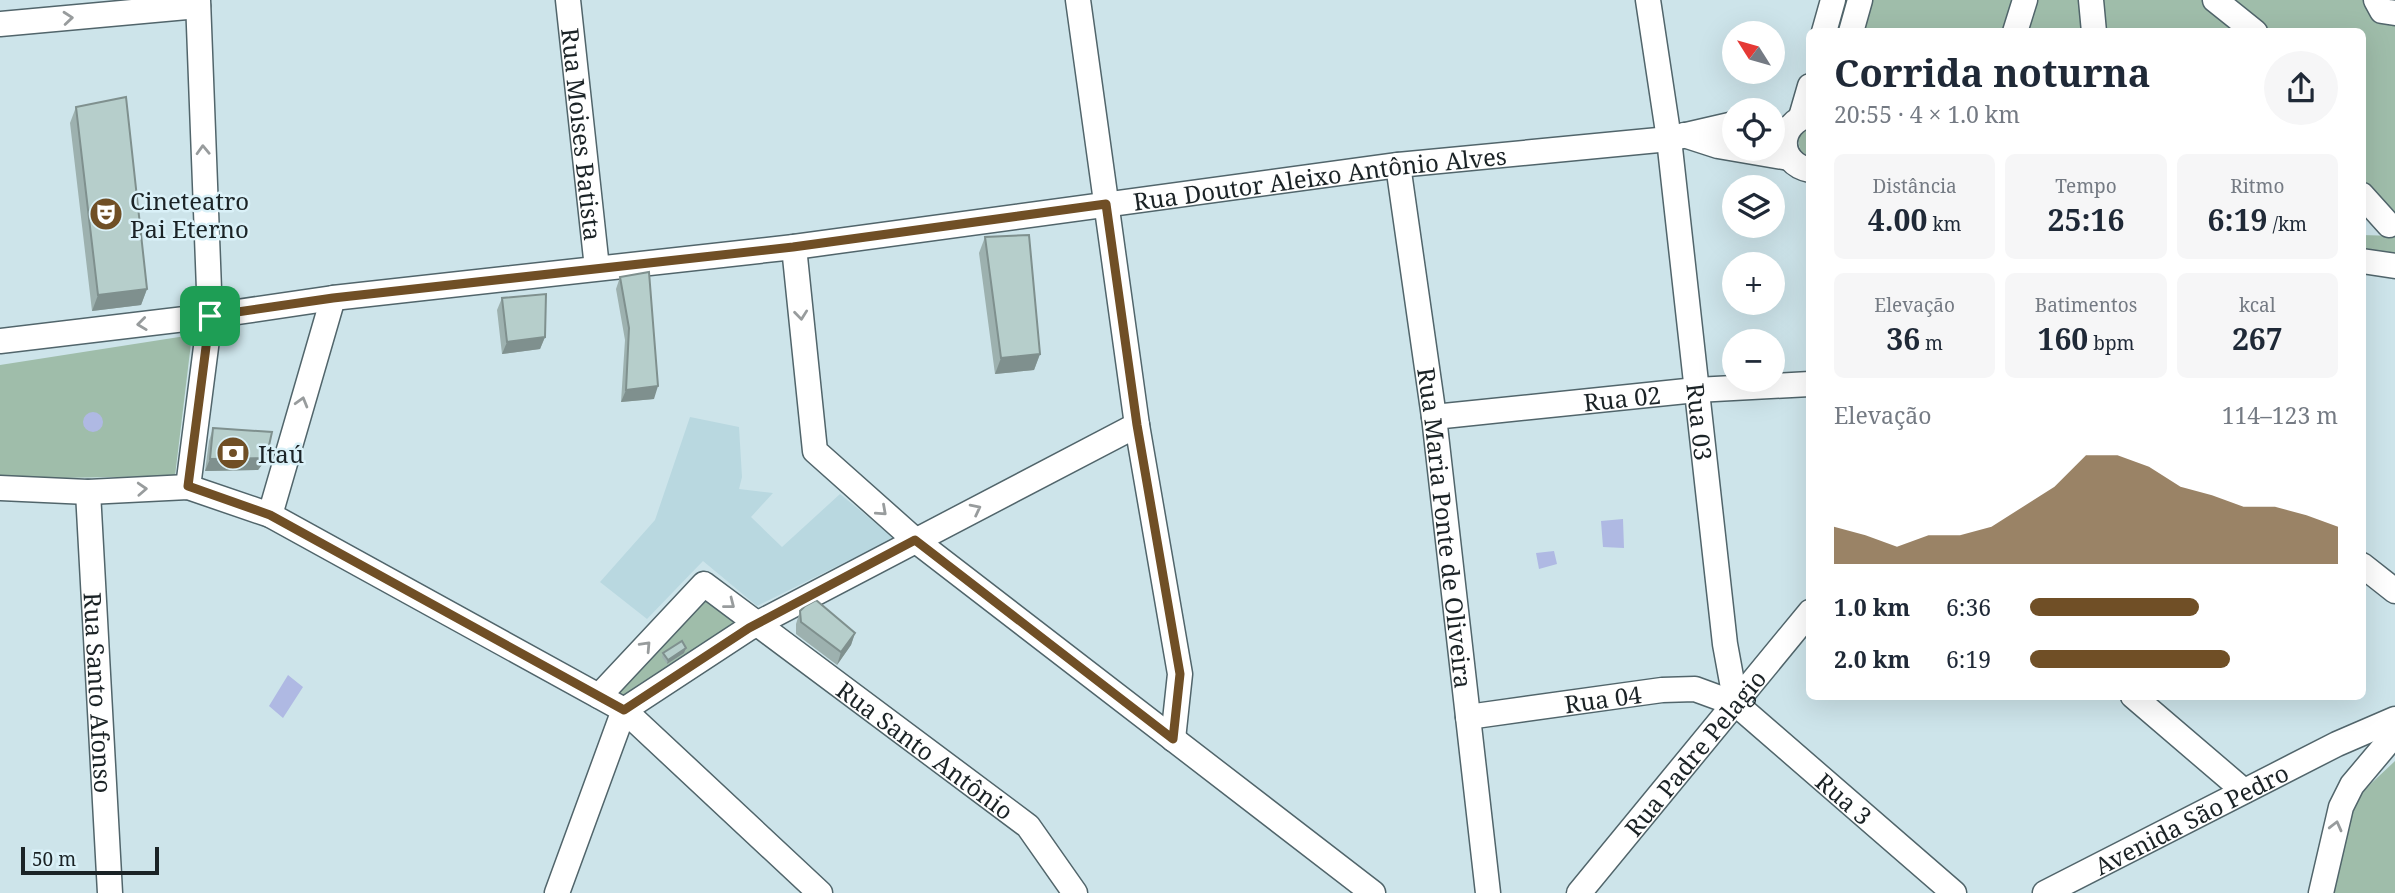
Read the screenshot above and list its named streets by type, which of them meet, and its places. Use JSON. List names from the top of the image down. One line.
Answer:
{"streets":{"street":["Rua Moises Batista","Rua Doutor Aleixo Antônio Alves","Rua 02","Rua 03","Rua Maria Ponte de Oliveira","Rua Santo Afonso","Rua 04","Rua Santo Antônio","Rua Padre Pelagio","Rua 3","Avenida São Pedro"]},"crossings":[["Rua Moises Batista","Rua Doutor Aleixo Antônio Alves"],["Rua Doutor Aleixo Antônio Alves","Rua 03"],["Rua Doutor Aleixo Antônio Alves","Rua Maria Ponte de Oliveira"],["Rua 02","Rua 03"],["Rua 02","Rua Maria Ponte de Oliveira"],["Rua 03","Rua 04"],["Rua 03","Rua Padre Pelagio"],["Rua 03","Rua 3"],["Rua Maria Ponte de Oliveira","Rua 04"],["Rua 04","Rua Padre Pelagio"],["Rua 04","Rua 3"],["Rua Padre Pelagio","Rua 3"]],"places":{"theatre":["Cineteatro Pai Eterno"],"bank":["Itaú"]},"scale_bar":"50 m","north":"top left","page":{"map_buttons":["+","−"],"heading":["Corrida noturna","20:55 · 4 × 1.0 km"],"stats":[["Distância","4.00 km"],["Tempo","25:16"],["Ritmo","6:19 /km"],["Elevação","36 m"],["Batimentos","160 bpm"],["kcal","267"]],"chart":["Elevação","114–123 m"],"list":[{"name":"1.0 km","note":"6:36"},{"name":"2.0 km","note":"6:19"}],"scale":"50 m"}}
